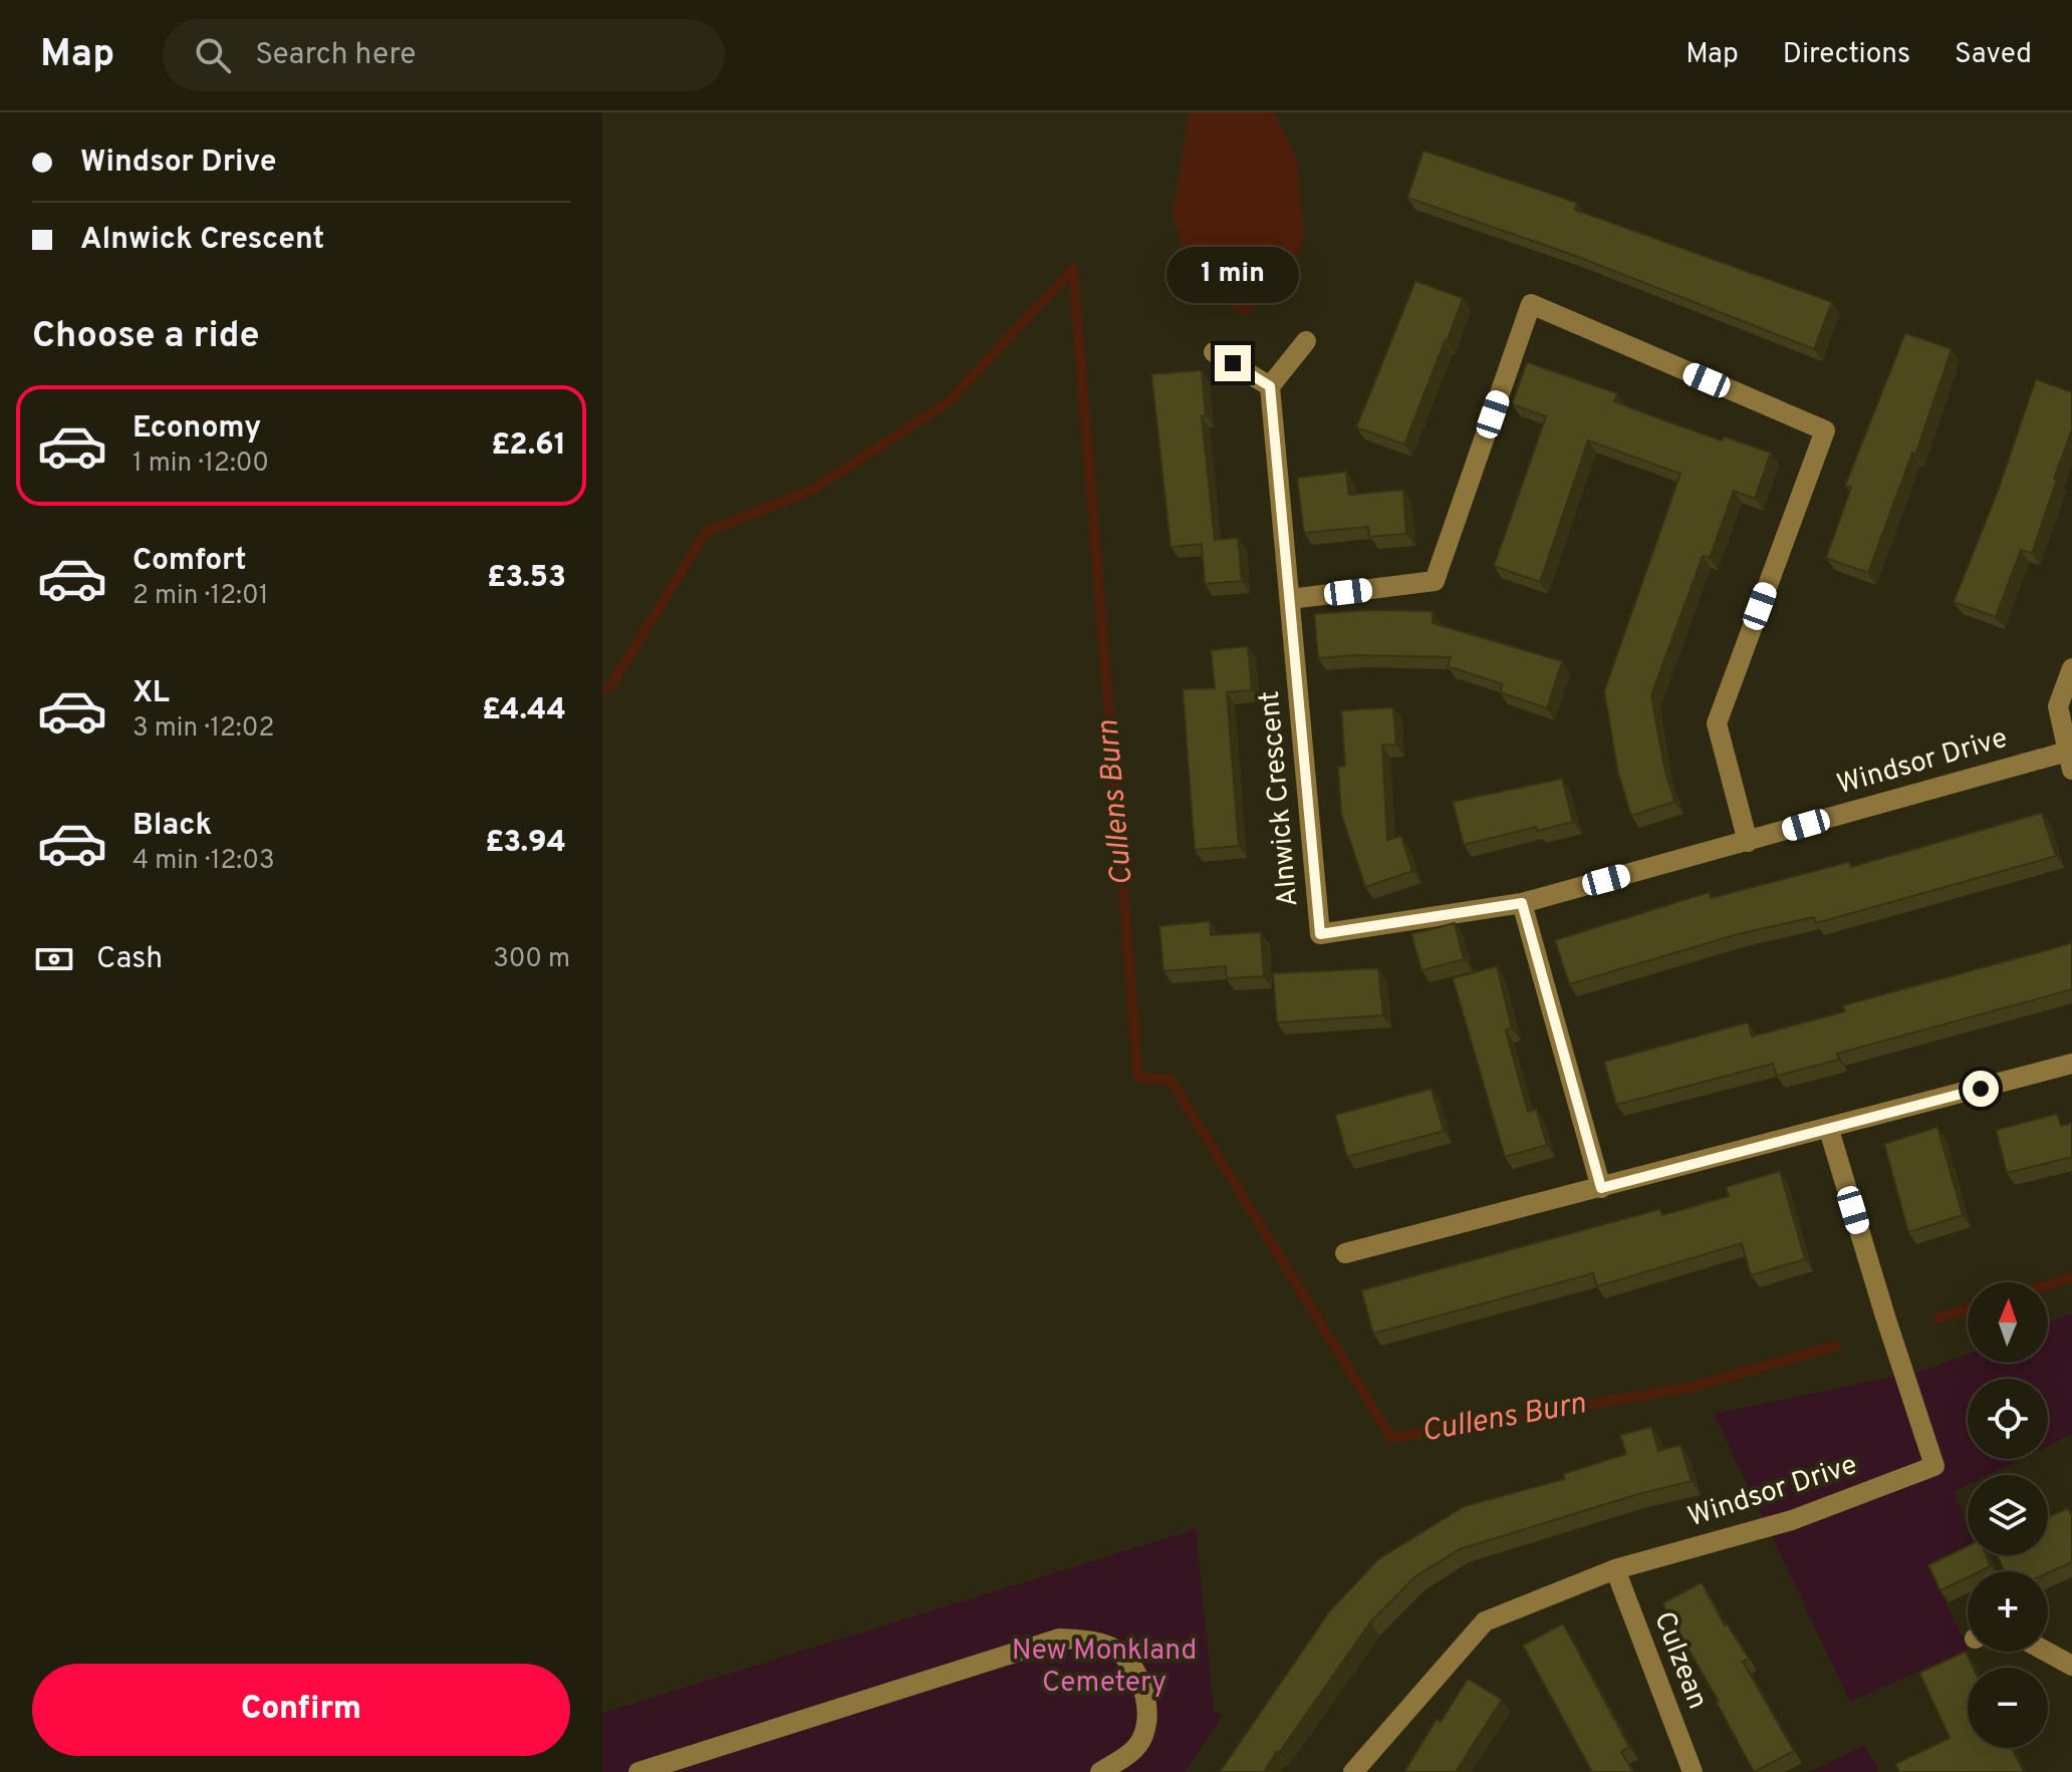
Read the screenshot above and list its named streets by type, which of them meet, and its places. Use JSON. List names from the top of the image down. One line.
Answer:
{"streets":{"street":["Windsor Drive","Alnwick Crescent","Culzean"]},"crossings":[["Windsor Drive","Alnwick Crescent"],["Windsor Drive","Culzean"]],"water":["Cullens Burn"],"parks":["New Monkland Cemetery"],"north":"top","page":{"header":"Map","search":"Search here","nav":["Map","Directions","Saved"],"banner":["Windsor Drive","Alnwick Crescent"],"bubble":"1 min","heading":"Choose a ride","list":[{"name":"Economy","note":"1 min · 12:00","value":"£2.61"},{"name":"Comfort","note":"2 min · 12:01","value":"£3.53"},{"name":"XL","note":"3 min · 12:02","value":"£4.44"},{"name":"Black","note":"4 min · 12:03","value":"£3.94"}],"pay":["Cash","300 m"],"map_buttons":["+","−"],"buttons":"Confirm"}}
